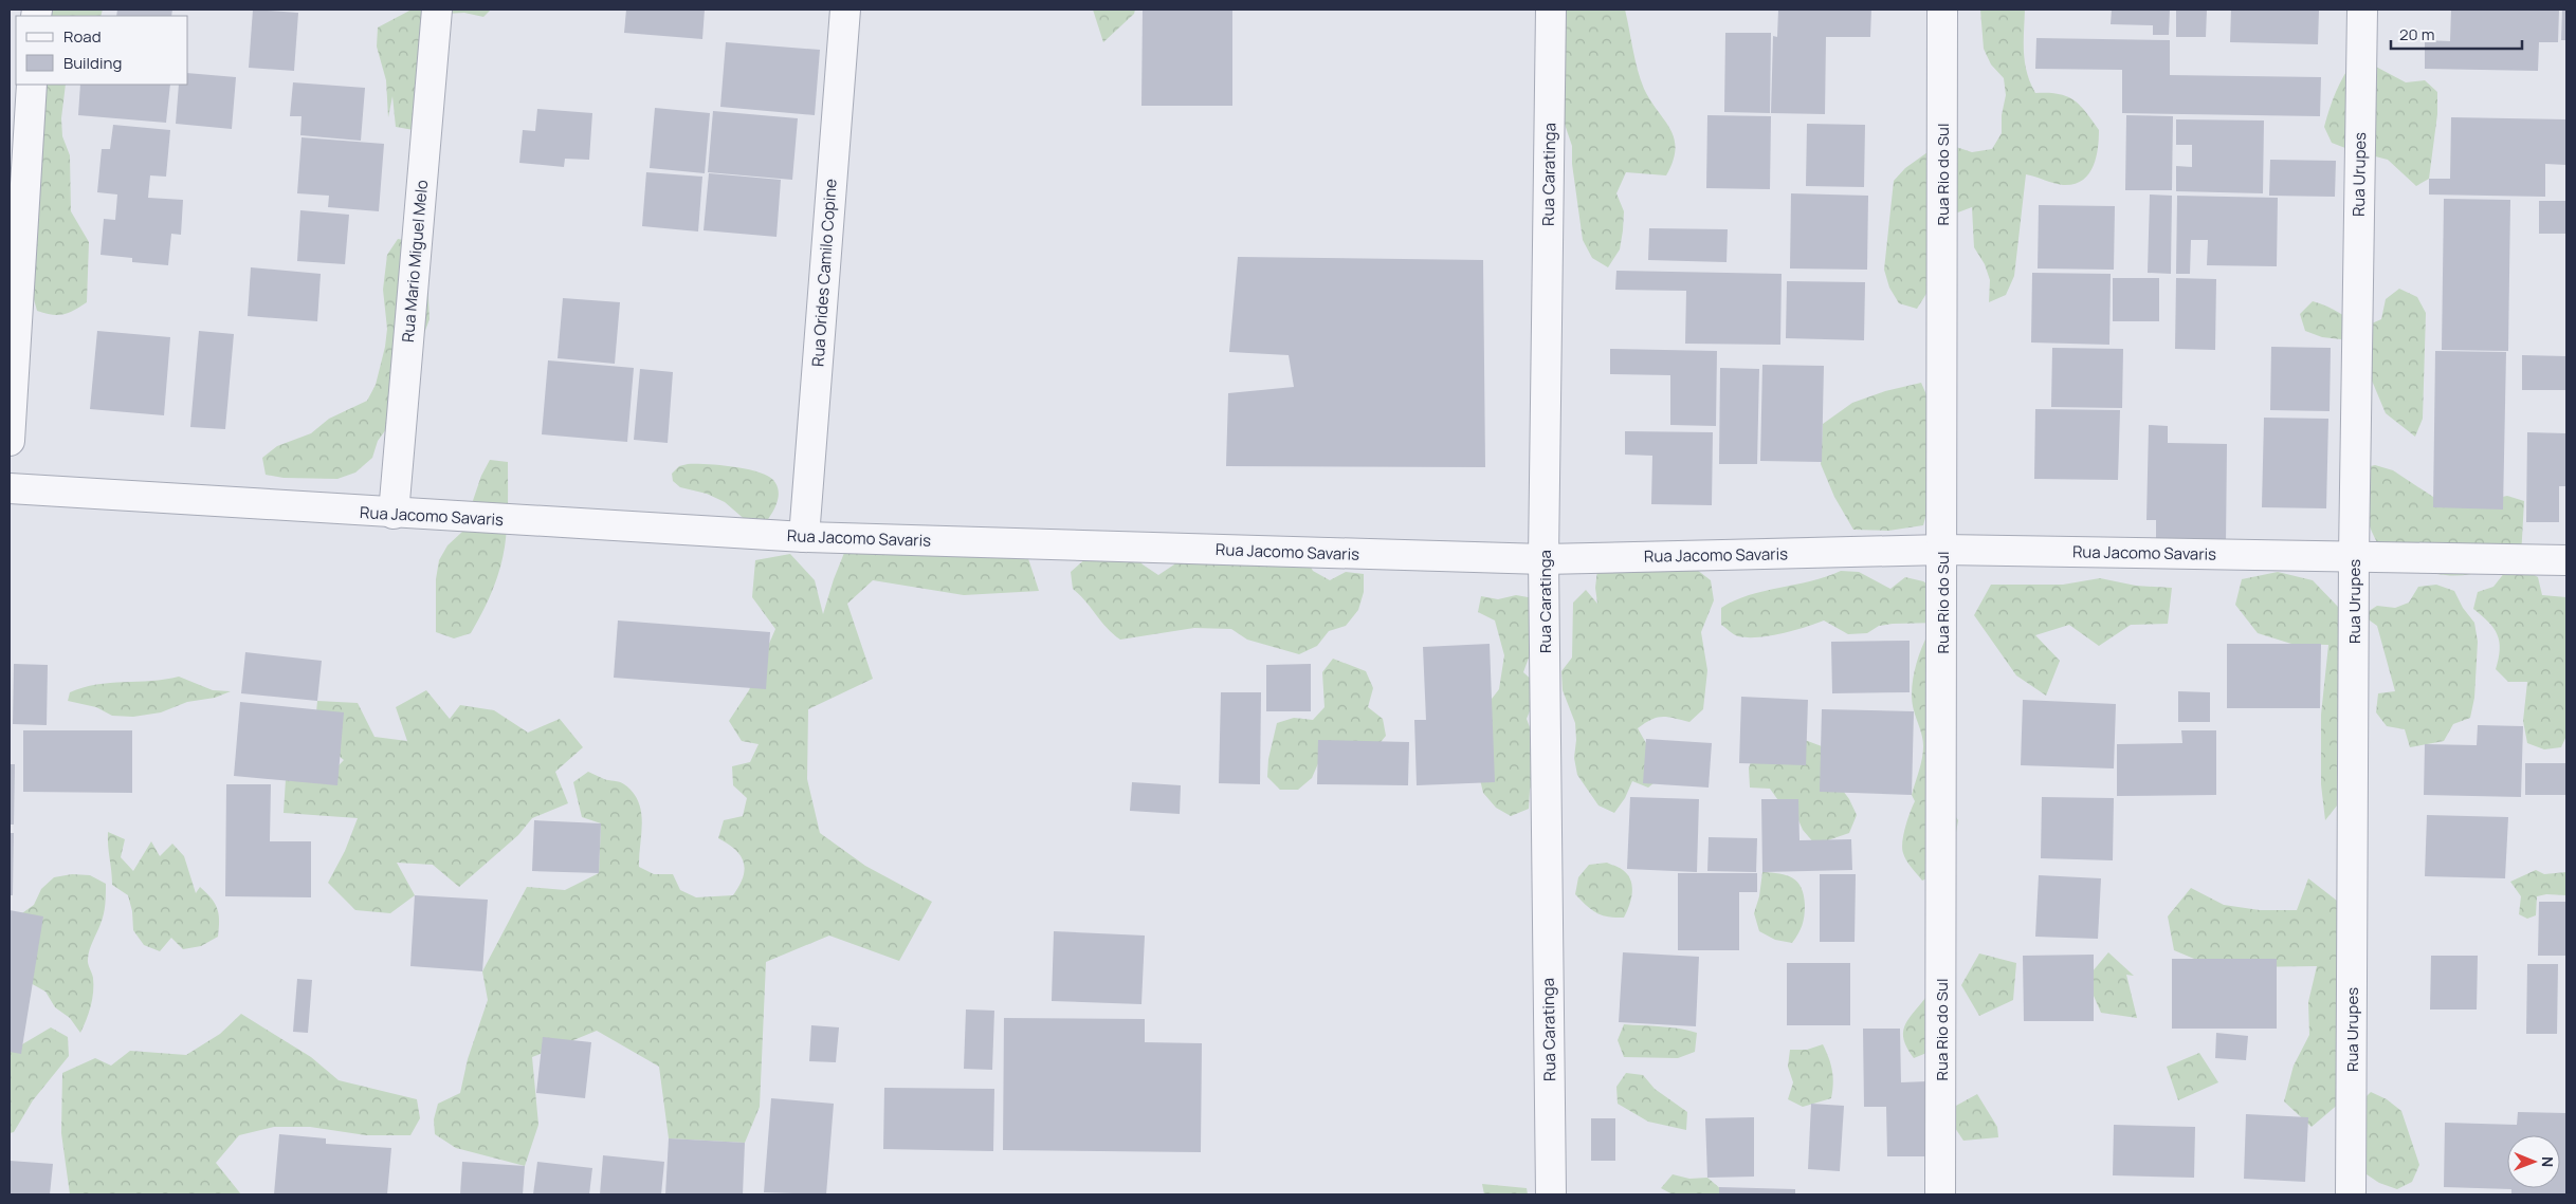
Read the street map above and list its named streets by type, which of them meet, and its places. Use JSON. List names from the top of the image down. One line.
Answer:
{"streets":{"street":["Rua Caratinga","Rua Rio do Sul","Rua Urupes","Rua Mario Miguel Melo","Rua Orides Camilo Copine","Rua Jacomo Savaris"]},"crossings":[["Rua Caratinga","Rua Jacomo Savaris"],["Rua Rio do Sul","Rua Jacomo Savaris"],["Rua Urupes","Rua Jacomo Savaris"],["Rua Mario Miguel Melo","Rua Jacomo Savaris"],["Rua Orides Camilo Copine","Rua Jacomo Savaris"]],"legend":["Road","Building"],"scale_bar":"20 m","north":"right"}
